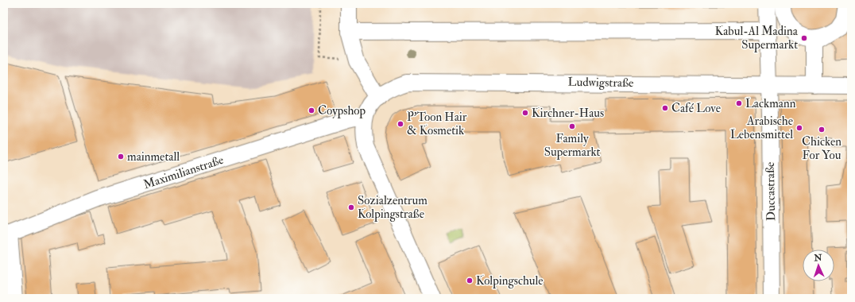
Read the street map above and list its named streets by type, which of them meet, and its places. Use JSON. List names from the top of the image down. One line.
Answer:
{"streets":{"street":["Ludwigstraße","Maximilianstraße","Duccastraße"]},"crossings":[["Ludwigstraße","Maximilianstraße"],["Ludwigstraße","Duccastraße"]],"places":["Kabul-Al Madina Supermarkt","Lackmann","Café Love","Coypshop","Kirchner-Haus","P'Toon Hair & Kosmetik","Family Supermarkt","Arabische Lebensmittel","Chicken For You","mainmetall","Sozialzentrum Kolpingstraße","Kolpingschule"],"north":"top"}
